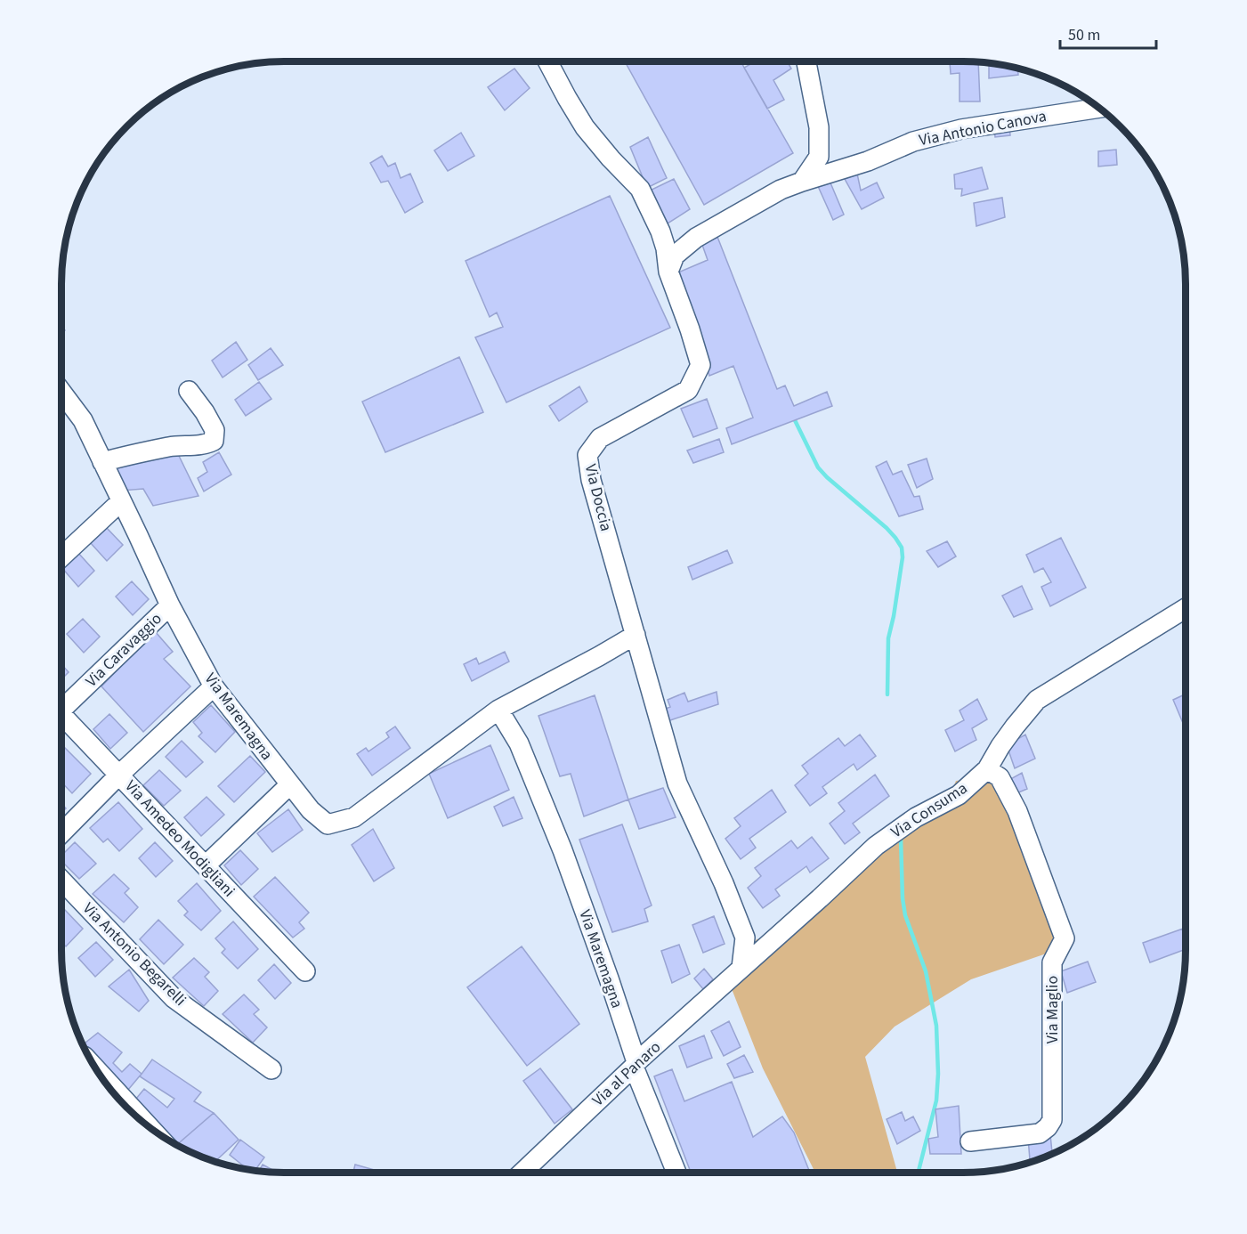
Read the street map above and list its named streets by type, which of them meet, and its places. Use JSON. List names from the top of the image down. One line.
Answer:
{"streets":{"street":["Via Antonio Canova","Via Doccia","Via Caravaggio","Via Maremagna","Via Consuma","Via Amedeo Modigliani","Via Antonio Begarelli","Via Maglio","Via al Panaro"]},"crossings":[["Via Doccia","Via Maremagna"],["Via Doccia","Via Consuma"],["Via Doccia","Via al Panaro"],["Via Caravaggio","Via Maremagna"],["Via Maremagna","Via al Panaro"],["Via Consuma","Via Maglio"],["Via Consuma","Via al Panaro"]],"scale_bar":"50 m"}
